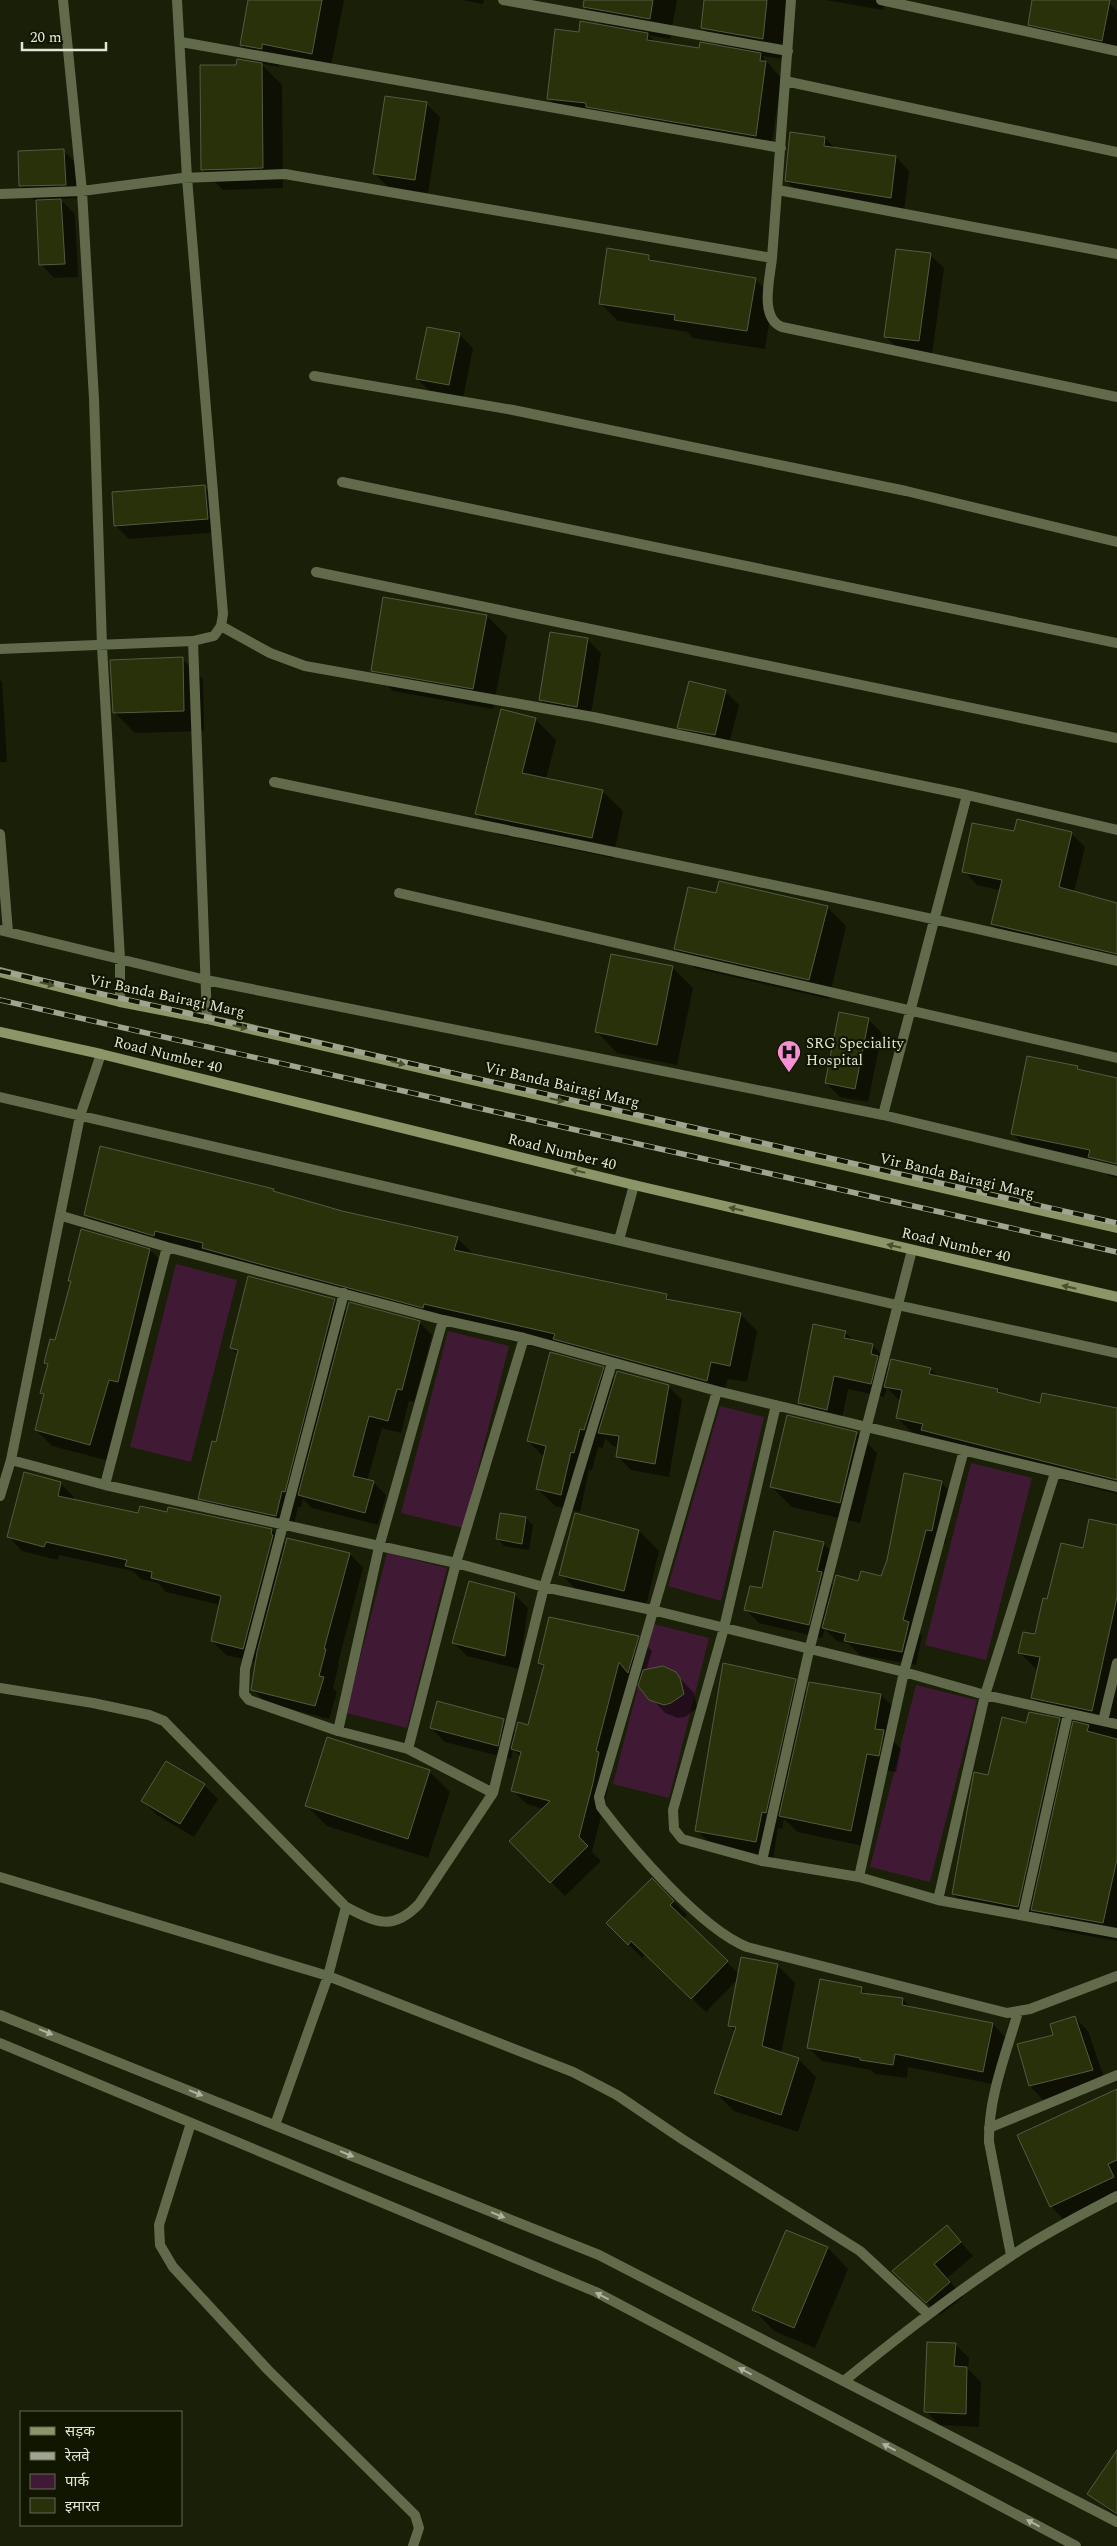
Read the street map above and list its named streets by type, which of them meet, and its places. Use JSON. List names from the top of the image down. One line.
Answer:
{"streets":{"main road":["Vir Banda Bairagi Marg","Road Number 40"]},"one_way":["Vir Banda Bairagi Marg","Road Number 40"],"places":{"hospital":["SRG Speciality Hospital"]},"legend":["सड़क","रेलवे","पार्क","इमारत"],"scale_bar":"20 m"}
